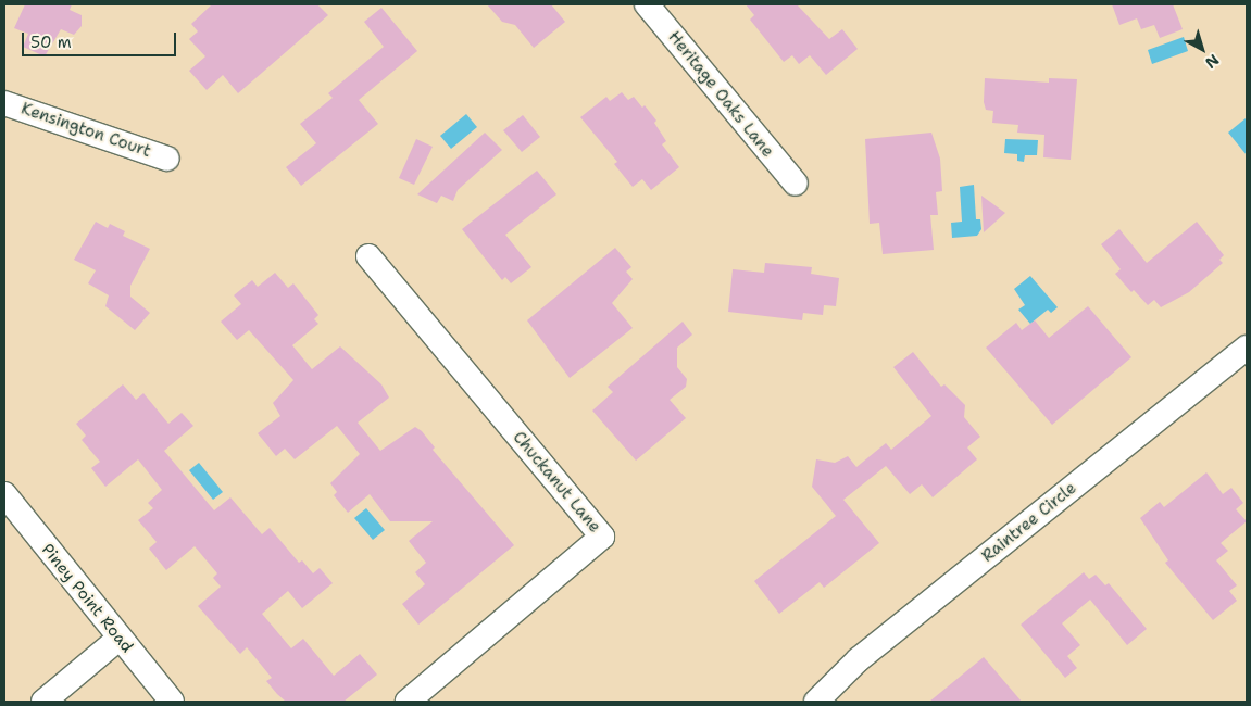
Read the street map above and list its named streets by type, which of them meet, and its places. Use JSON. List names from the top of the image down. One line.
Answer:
{"streets":{"street":["Heritage Oaks Lane","Kensington Court","Chuckanut Lane","Raintree Circle","Piney Point Road"]},"scale_bar":"50 m","north":"bottom right"}
